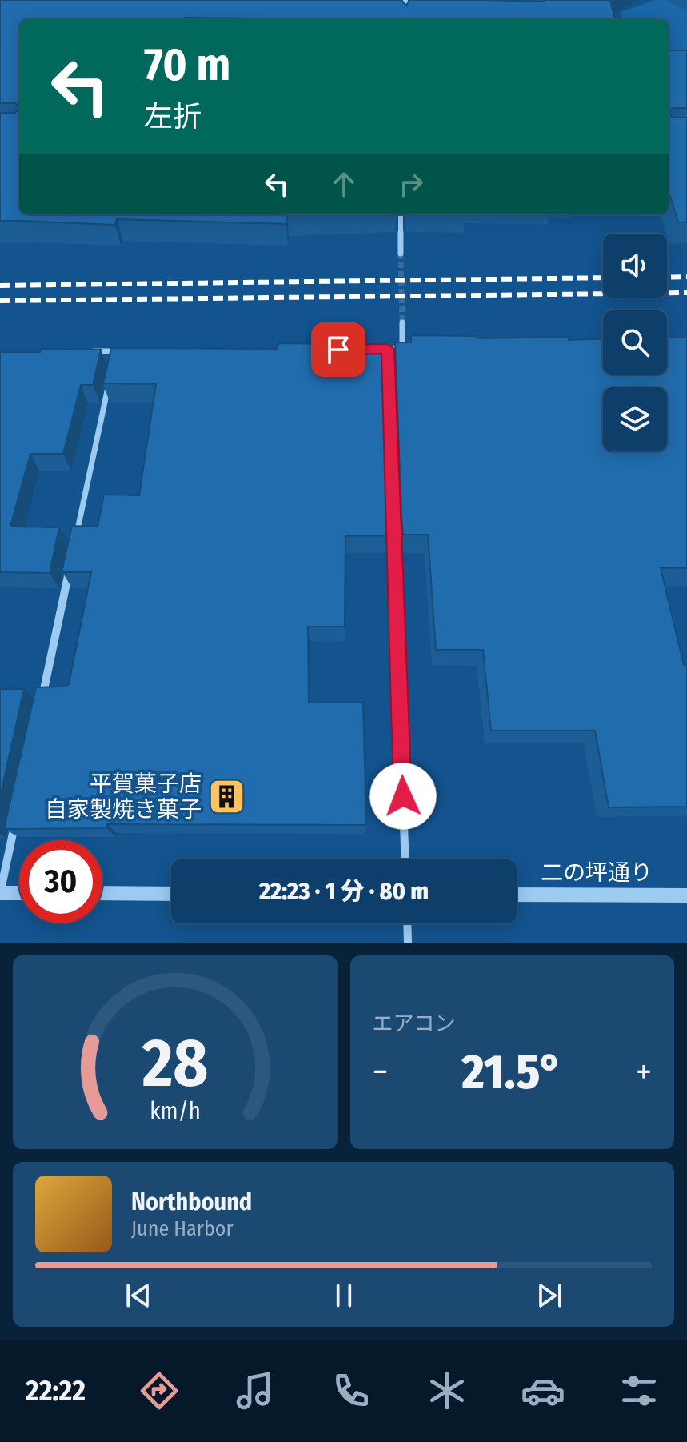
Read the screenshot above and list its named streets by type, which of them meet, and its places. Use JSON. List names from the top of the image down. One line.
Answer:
{"streets":{"street":["二の坪通り"]},"places":{"building":["平賀菓子店 自家製焼き菓子"]},"page":{"turn":["70 m","左折"],"limit":"30","trip":"22:23 · 1 分 · 80 m","tile":"エアコン","heat":["−","21.5°","+"],"song":["Northbound","June Harbor"],"tabs":"22:22","gauge":["28","km/h"]}}
